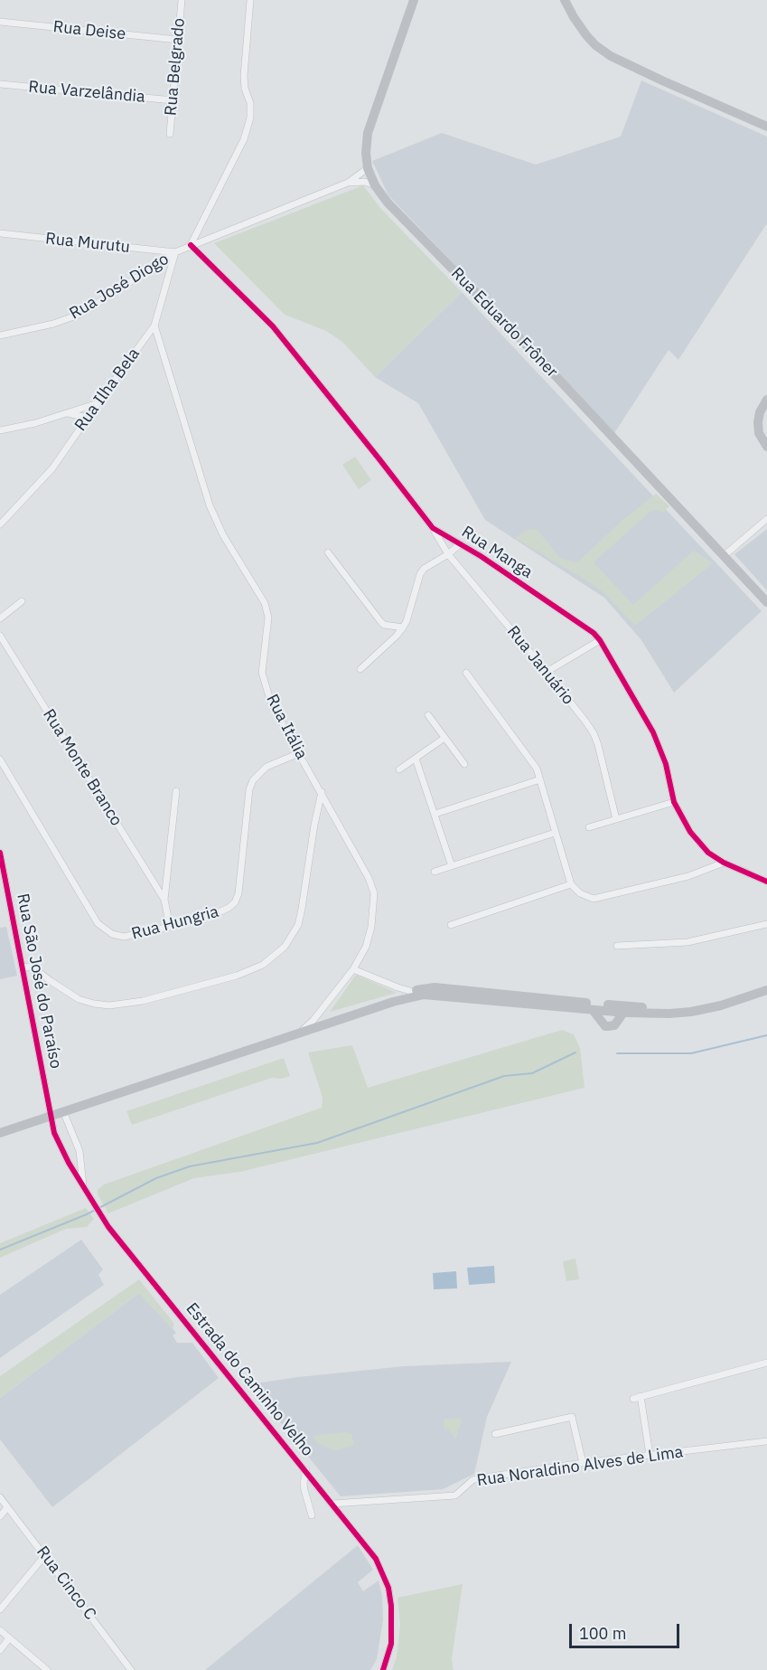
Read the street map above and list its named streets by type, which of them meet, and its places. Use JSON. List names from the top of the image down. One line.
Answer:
{"streets":{"main road":["Rua Eduardo Frôner"],"street":["Rua Deise","Rua Belgrado","Rua Varzelândia","Rua Murutu","Rua José Diogo","Rua Ilha Bela","Rua Manga","Rua Januário","Rua Itália","Rua Monte Branco","Rua Hungria","Rua São José do Paraíso","Estrada do Caminho Velho","Rua Noraldino Alves de Lima","Rua Cinco C"]},"crossings":[["Rua Deise","Rua Belgrado"],["Rua Belgrado","Rua Varzelândia"],["Rua Murutu","Rua José Diogo"],["Rua Murutu","Rua Ilha Bela"],["Rua José Diogo","Rua Ilha Bela"],["Rua Ilha Bela","Rua Itália"],["Rua Manga","Rua Januário"],["Rua Itália","Rua Hungria"],["Rua São José do Paraíso","Estrada do Caminho Velho"],["Estrada do Caminho Velho","Rua Noraldino Alves de Lima"]],"scale_bar":"100 m"}
